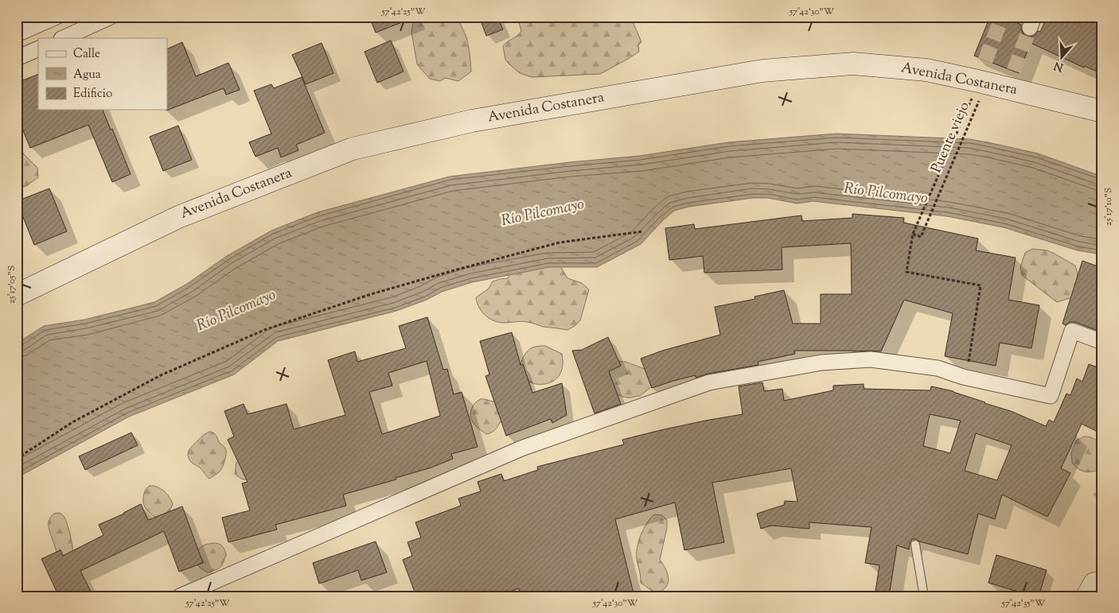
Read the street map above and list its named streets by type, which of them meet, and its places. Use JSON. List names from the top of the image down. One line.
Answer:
{"streets":{"street":["Avenida Costanera"],"path":["Puente viejo"]},"crossings":[["Avenida Costanera","Puente viejo"]],"water":["Río Pilcomayo"],"legend":["Calle","Agua","Edificio"],"north":"bottom","coordinates":["57°42'25\"W","57°42'30\"W","25°17'10\"S","25°17'05\"S","57°42'35\"W"]}
